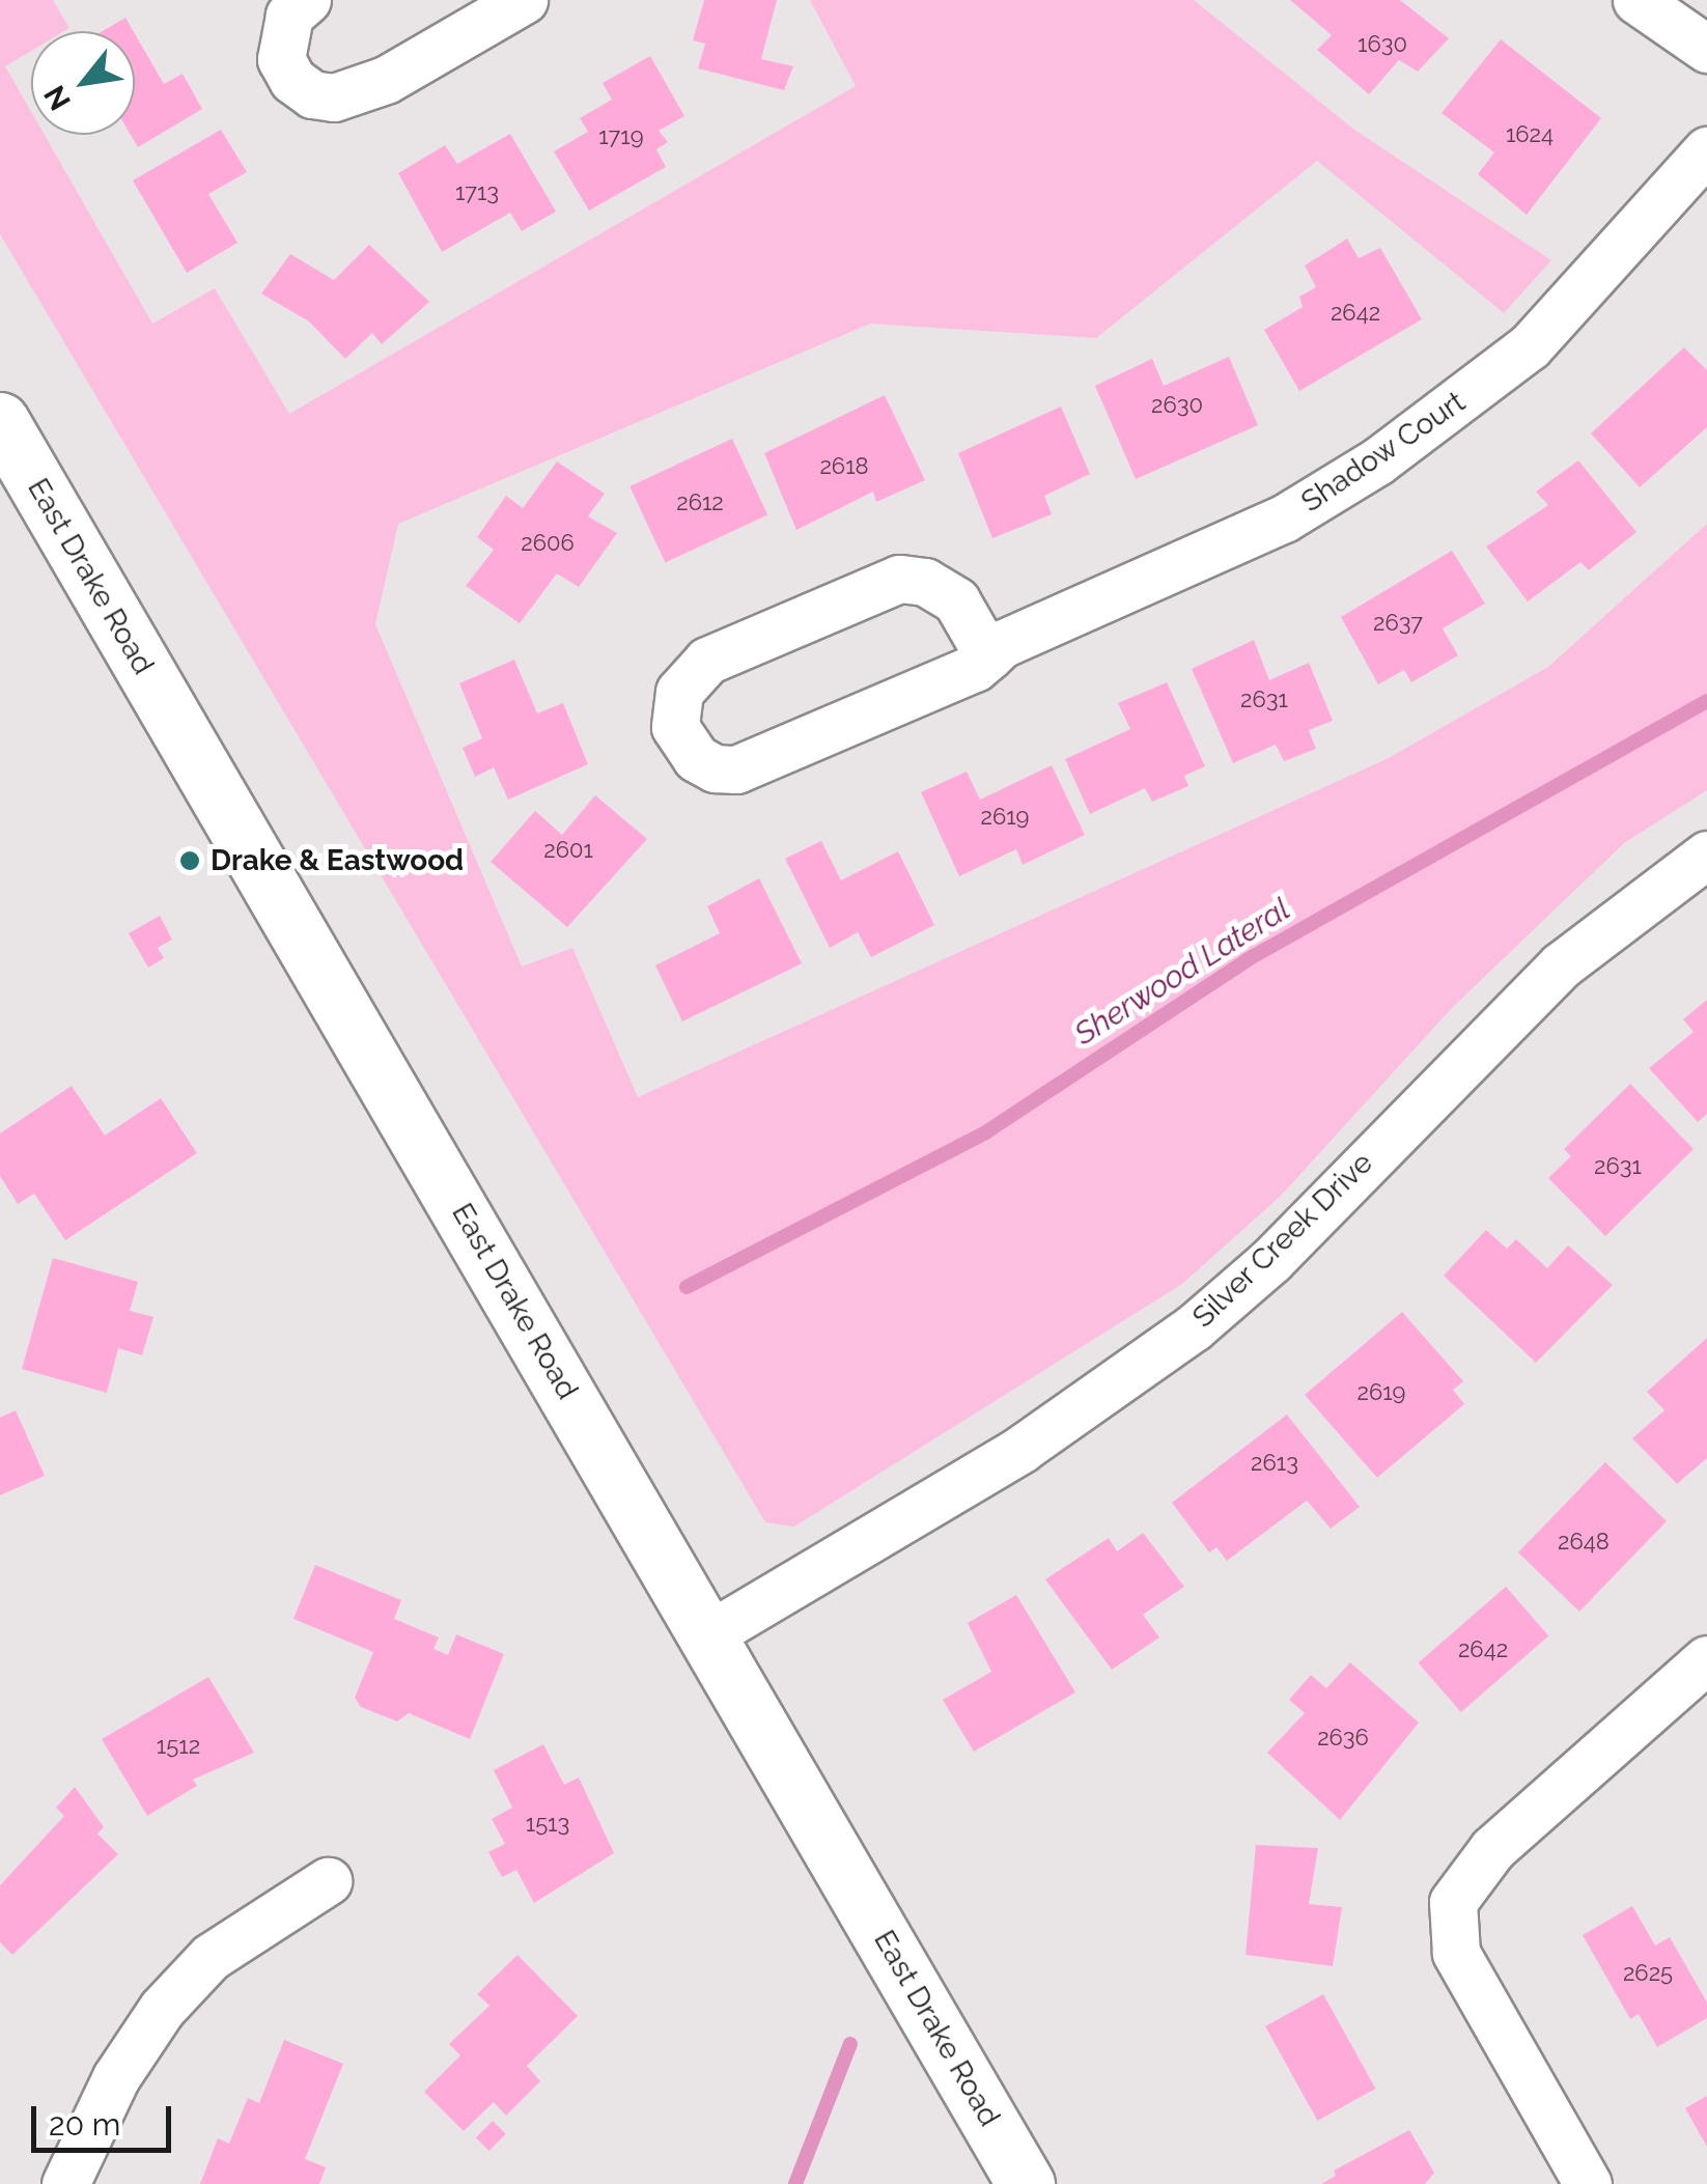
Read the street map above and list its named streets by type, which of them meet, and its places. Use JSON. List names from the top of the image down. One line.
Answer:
{"streets":{"main road":["East Drake Road"],"street":["Shadow Court","Silver Creek Drive"]},"crossings":[["East Drake Road","Silver Creek Drive"]],"water":["Sherwood Lateral"],"places":["Drake & Eastwood"],"house_numbers":["1630","1624","1719","1713","2642","2630","2618","2612","2606","2637","2631","2619","2601","2631","2619","2613","2648","2642","2636","1512","1513","2625"],"scale_bar":"20 m","north":"bottom left"}
